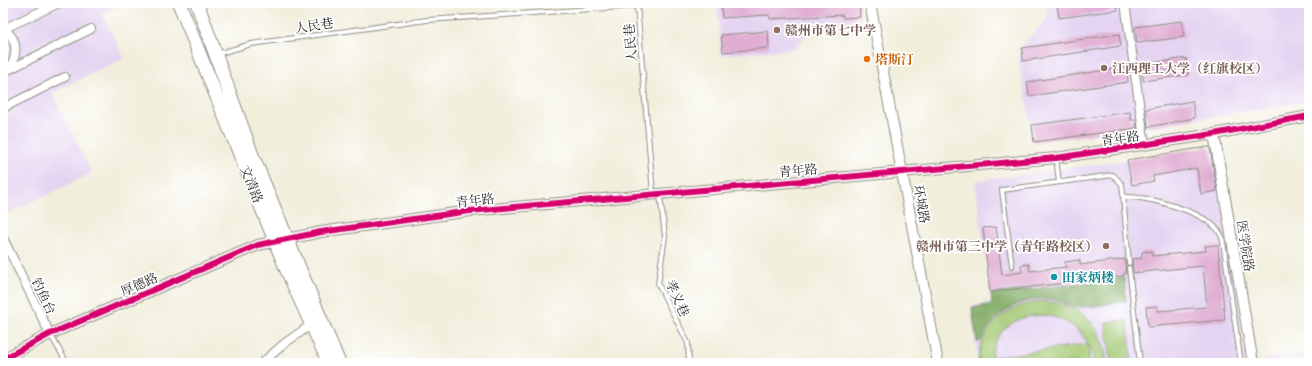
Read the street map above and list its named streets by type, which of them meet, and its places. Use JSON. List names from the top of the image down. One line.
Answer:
{"streets":{"main road":["文清路"],"street":["青年路","环城路","医学院路","厚德路","钓鱼台"],"lane":["人民巷","孝义巷"]},"crossings":[["人民巷","青年路"],["人民巷","文清路"],["人民巷","孝义巷"],["青年路","文清路"],["青年路","环城路"],["青年路","医学院路"],["青年路","厚德路"],["青年路","孝义巷"],["文清路","厚德路"],["厚德路","钓鱼台"]],"places":["赣州市第七中学","塔斯汀","江西理工大学（红旗校区）","赣州市第三中学（青年路校区）","田家炳楼"]}
